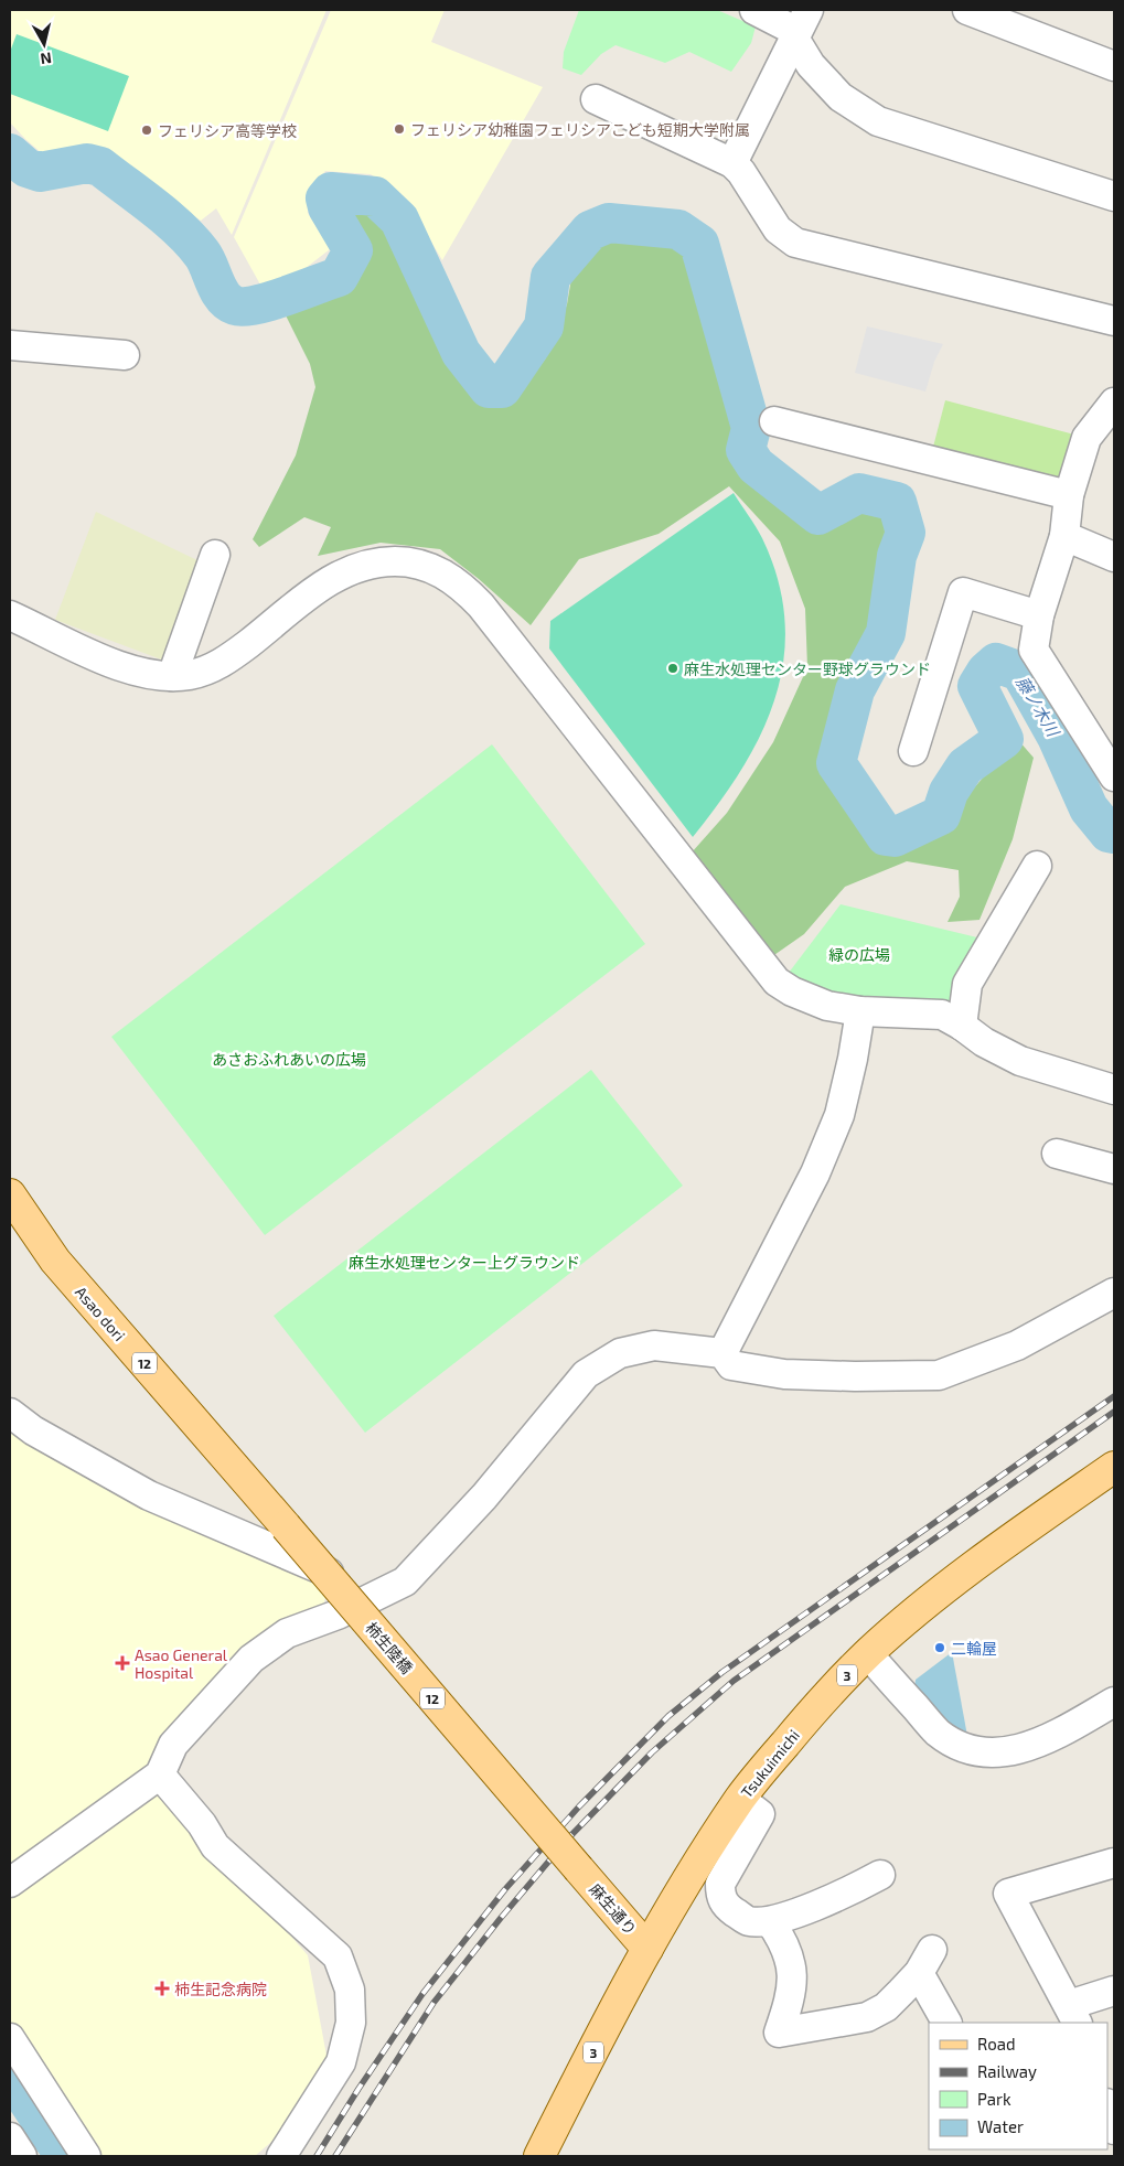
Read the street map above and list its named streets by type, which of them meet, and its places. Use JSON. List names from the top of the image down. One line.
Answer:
{"streets":{"main road":["Asao dori","12","柿生陸橋","3","Tsukuimichi","麻生通り"]},"crossings":[["Asao dori","柿生陸橋"],["柿生陸橋","麻生通り"],["Tsukuimichi","麻生通り"]],"water":["藤ノ木川"],"parks":["緑の広場","あさおふれあいの広場","麻生水処理センター上グラウンド"],"places":{"other":["フェリシア幼稚園フェリシアこども短期大学附属","フェリシア高等学校","麻生水処理センター野球グラウンド","二輪屋"],"health":["Asao General Hospital","柿生記念病院"]},"legend":["Road","Railway","Park","Water"],"north":"bottom"}
